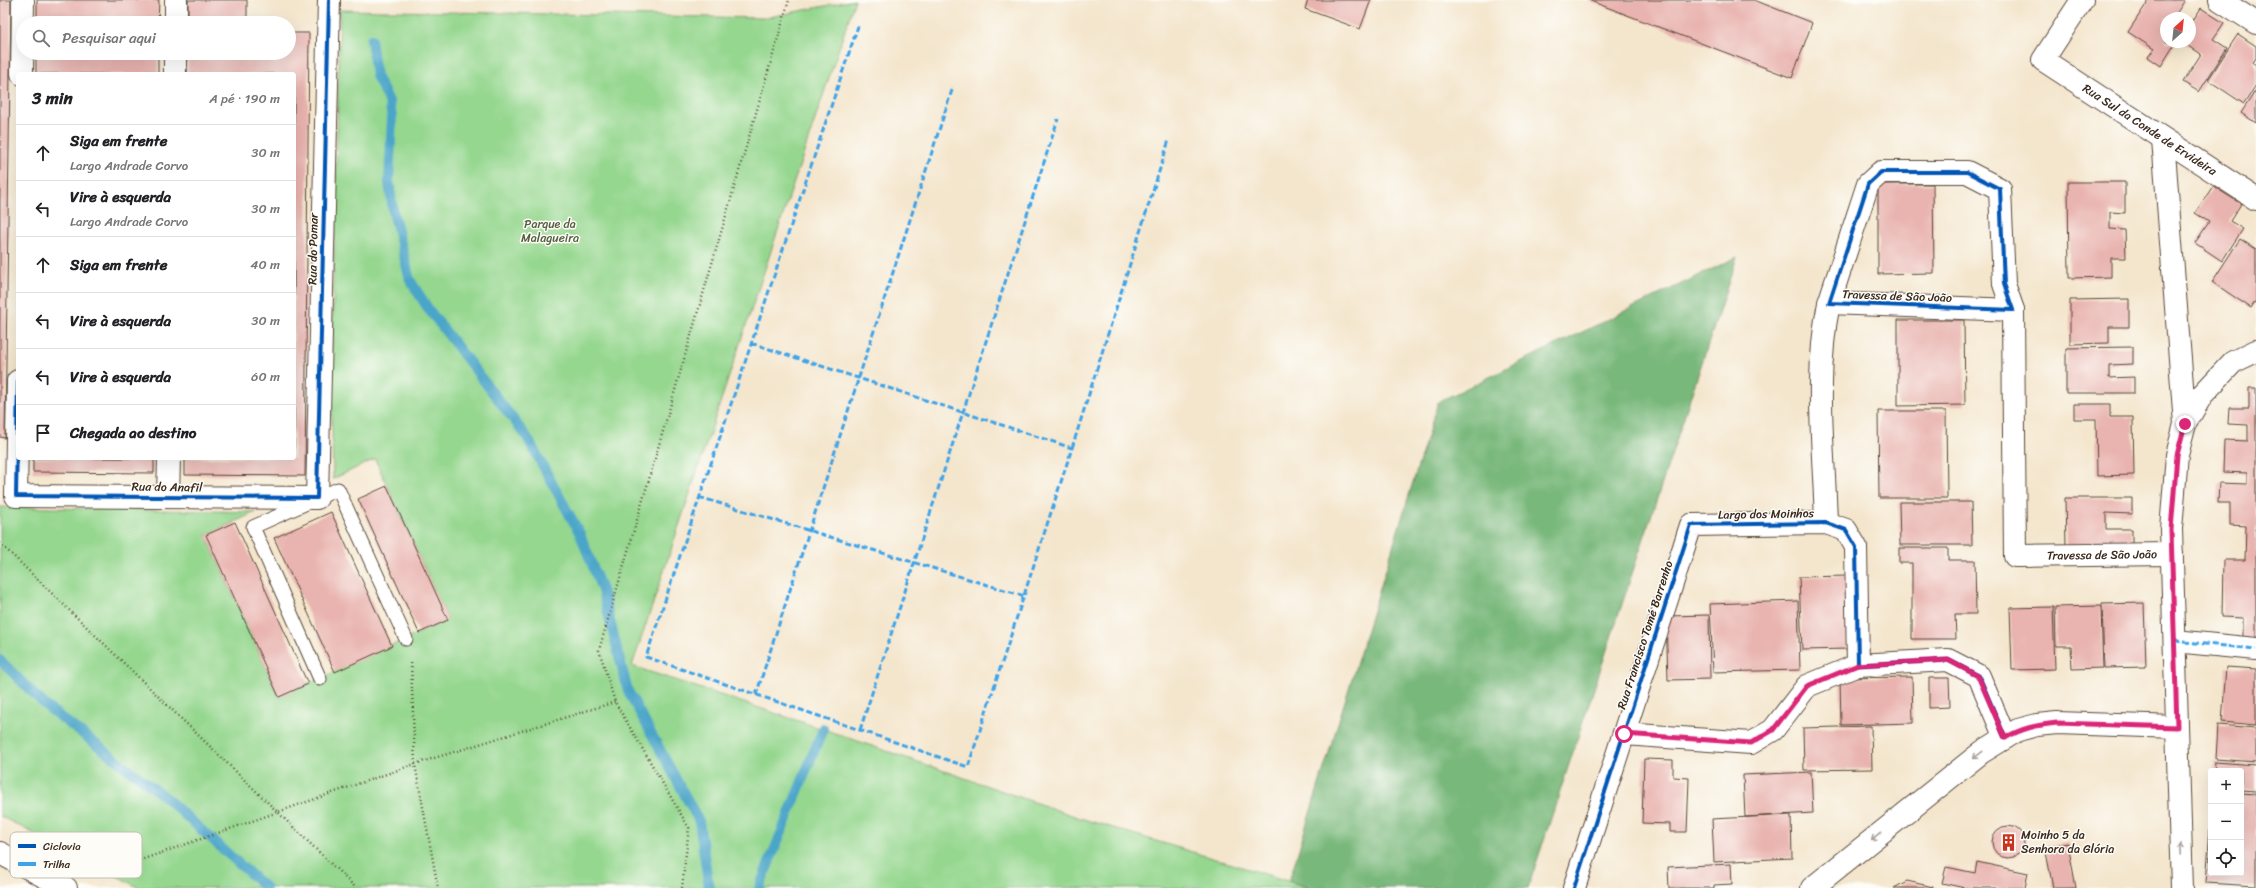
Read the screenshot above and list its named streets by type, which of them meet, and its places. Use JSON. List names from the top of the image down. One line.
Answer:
{"streets":{"street":["Rua Sul da Conde de Ervideira","Rua do Pomar","Travessa de São João","Rua do Anafil","Largo dos Moinhos","Rua Francisco Tomé Barrenho"]},"crossings":[["Rua do Pomar","Rua do Anafil"],["Largo dos Moinhos","Rua Francisco Tomé Barrenho"]],"parks":["Parque da Malagueira"],"places":{"building":["Moinho 5 da Senhora da Glória"]},"legend":["Ciclovia","Trilha"],"north":"top right","page":{"search":"Pesquisar aqui","heading":["3 min","A pé · 190 m"],"list":[["Siga em frente","Largo Andrade Corvo","30 m"],["Vire à esquerda","Largo Andrade Corvo","30 m"],["Siga em frente","40 m"],["Vire à esquerda","30 m"],["Vire à esquerda","60 m"],"Chegada ao destino"],"map_buttons":["+","−"]}}
